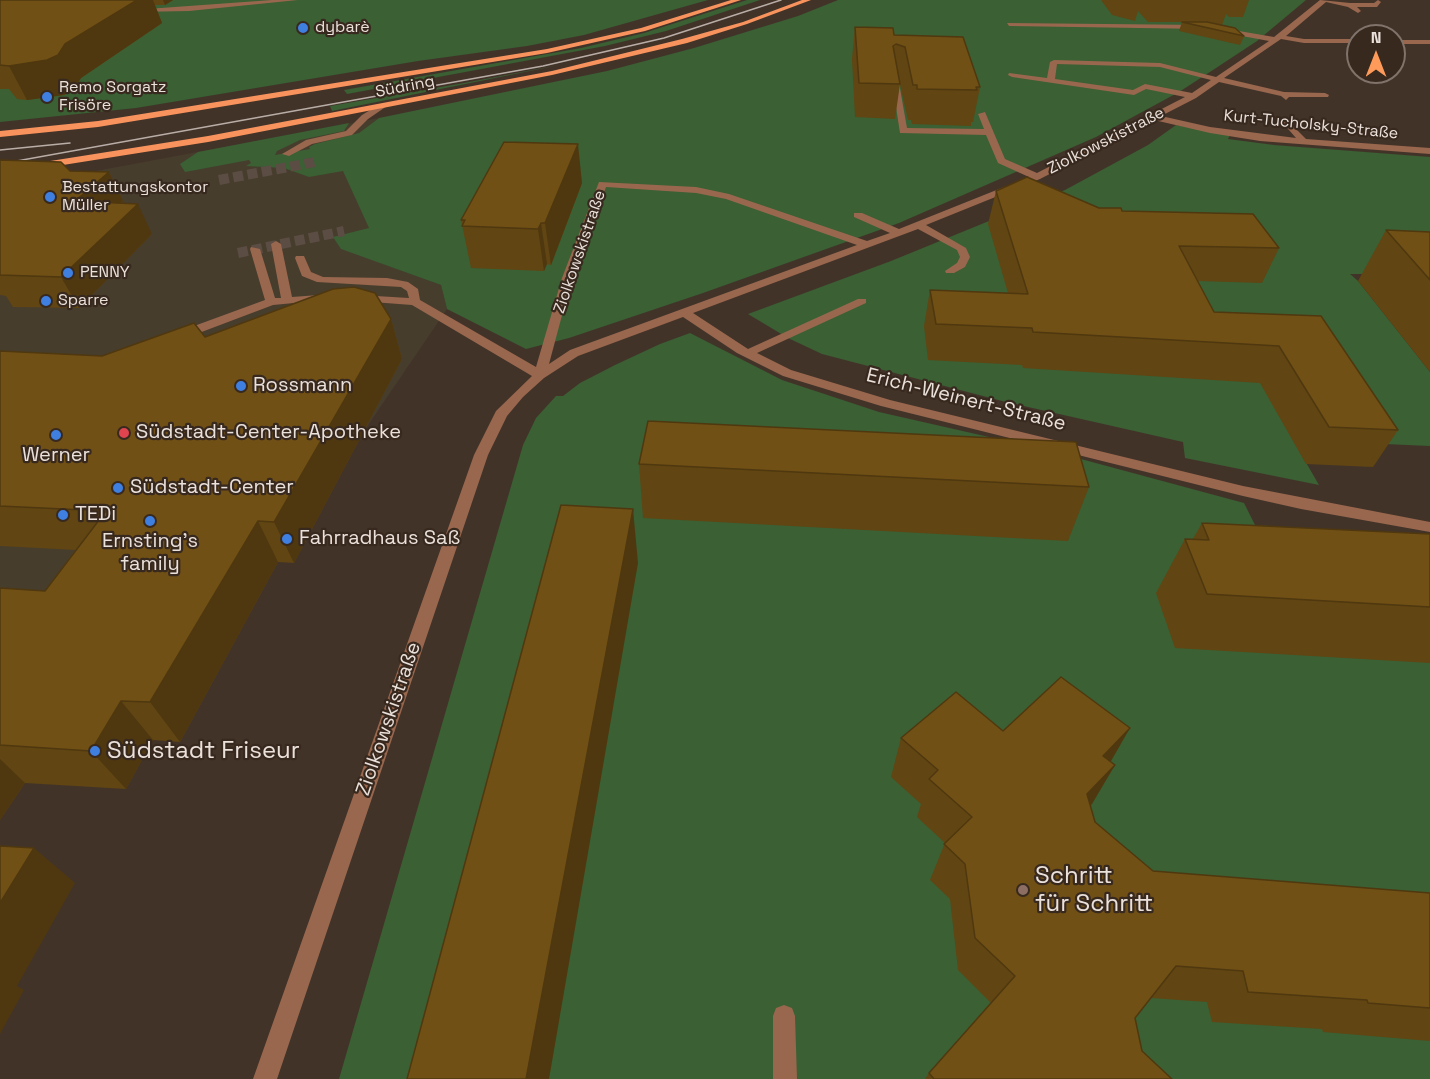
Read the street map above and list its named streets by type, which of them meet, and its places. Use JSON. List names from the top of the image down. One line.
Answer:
{"streets":{"main road":["Südring"],"street":["Kurt-Tucholsky-Straße","Ziolkowskistraße","Erich-Weinert-Straße"]},"crossings":[["Kurt-Tucholsky-Straße","Ziolkowskistraße"],["Ziolkowskistraße","Erich-Weinert-Straße"]],"places":["dybarè","Remo Sorgatz Frisöre","Bestattungskontor Müller","PENNY","Sparre","Rossmann","Südstadt-Center-Apotheke","Werner","Südstadt-Center","TEDi","Ernsting's family","Fahrradhaus Saß","Südstadt Friseur","Schritt für Schritt"],"north":"top"}
